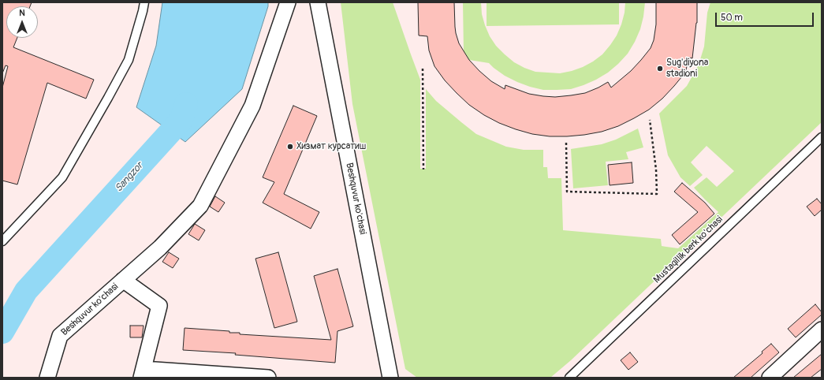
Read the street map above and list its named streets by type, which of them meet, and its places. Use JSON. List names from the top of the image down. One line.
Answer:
{"streets":{"street":["Beshquvur ko'chasi"],"lane":["Mustaqillik berk ko'chasi"]},"water":["Sangzor"],"places":["Sug'diyona stadioni","Хизмат курсатиш"],"scale_bar":"50 m","north":"top"}
